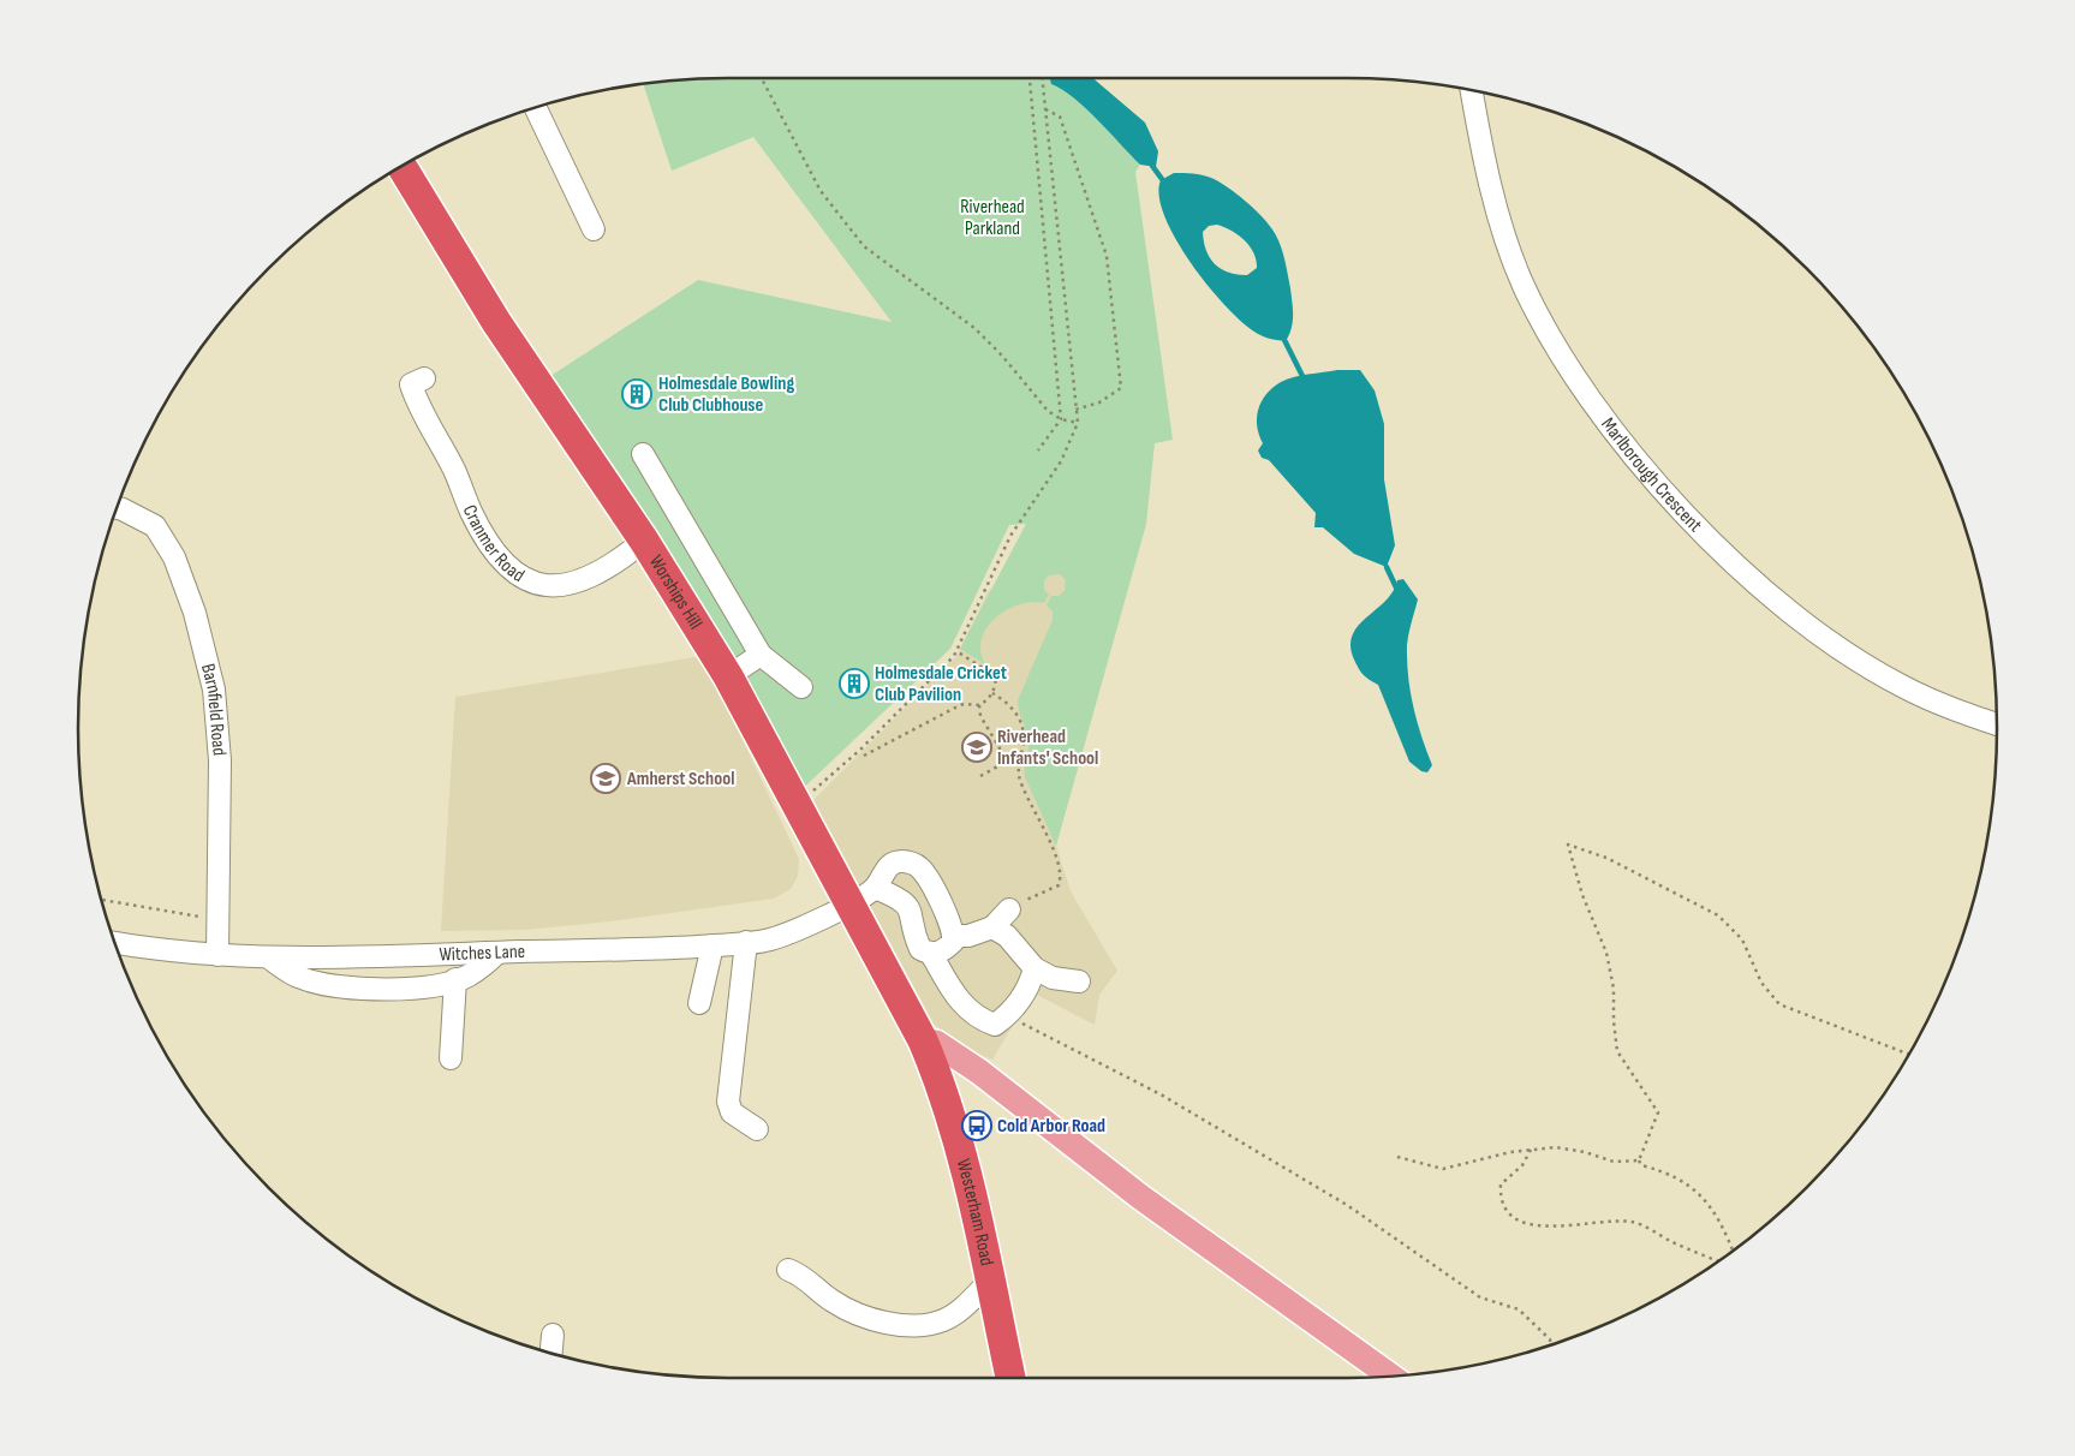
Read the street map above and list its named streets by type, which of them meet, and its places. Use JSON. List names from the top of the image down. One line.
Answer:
{"streets":{"highway":["Worships Hill","Westerham Road"],"street":["Marlborough Crescent","Cranmer Road","Barnfield Road","Witches Lane"]},"crossings":[["Cranmer Road","Worships Hill"],["Worships Hill","Witches Lane"],["Worships Hill","Westerham Road"],["Barnfield Road","Witches Lane"]],"parks":["Riverhead Parkland"],"places":{"building":["Holmesdale Bowling Club Clubhouse","Holmesdale Cricket Club Pavilion"],"school or university":["Riverhead Infants' School","Amherst School"],"bus stop":["Cold Arbor Road"]}}
